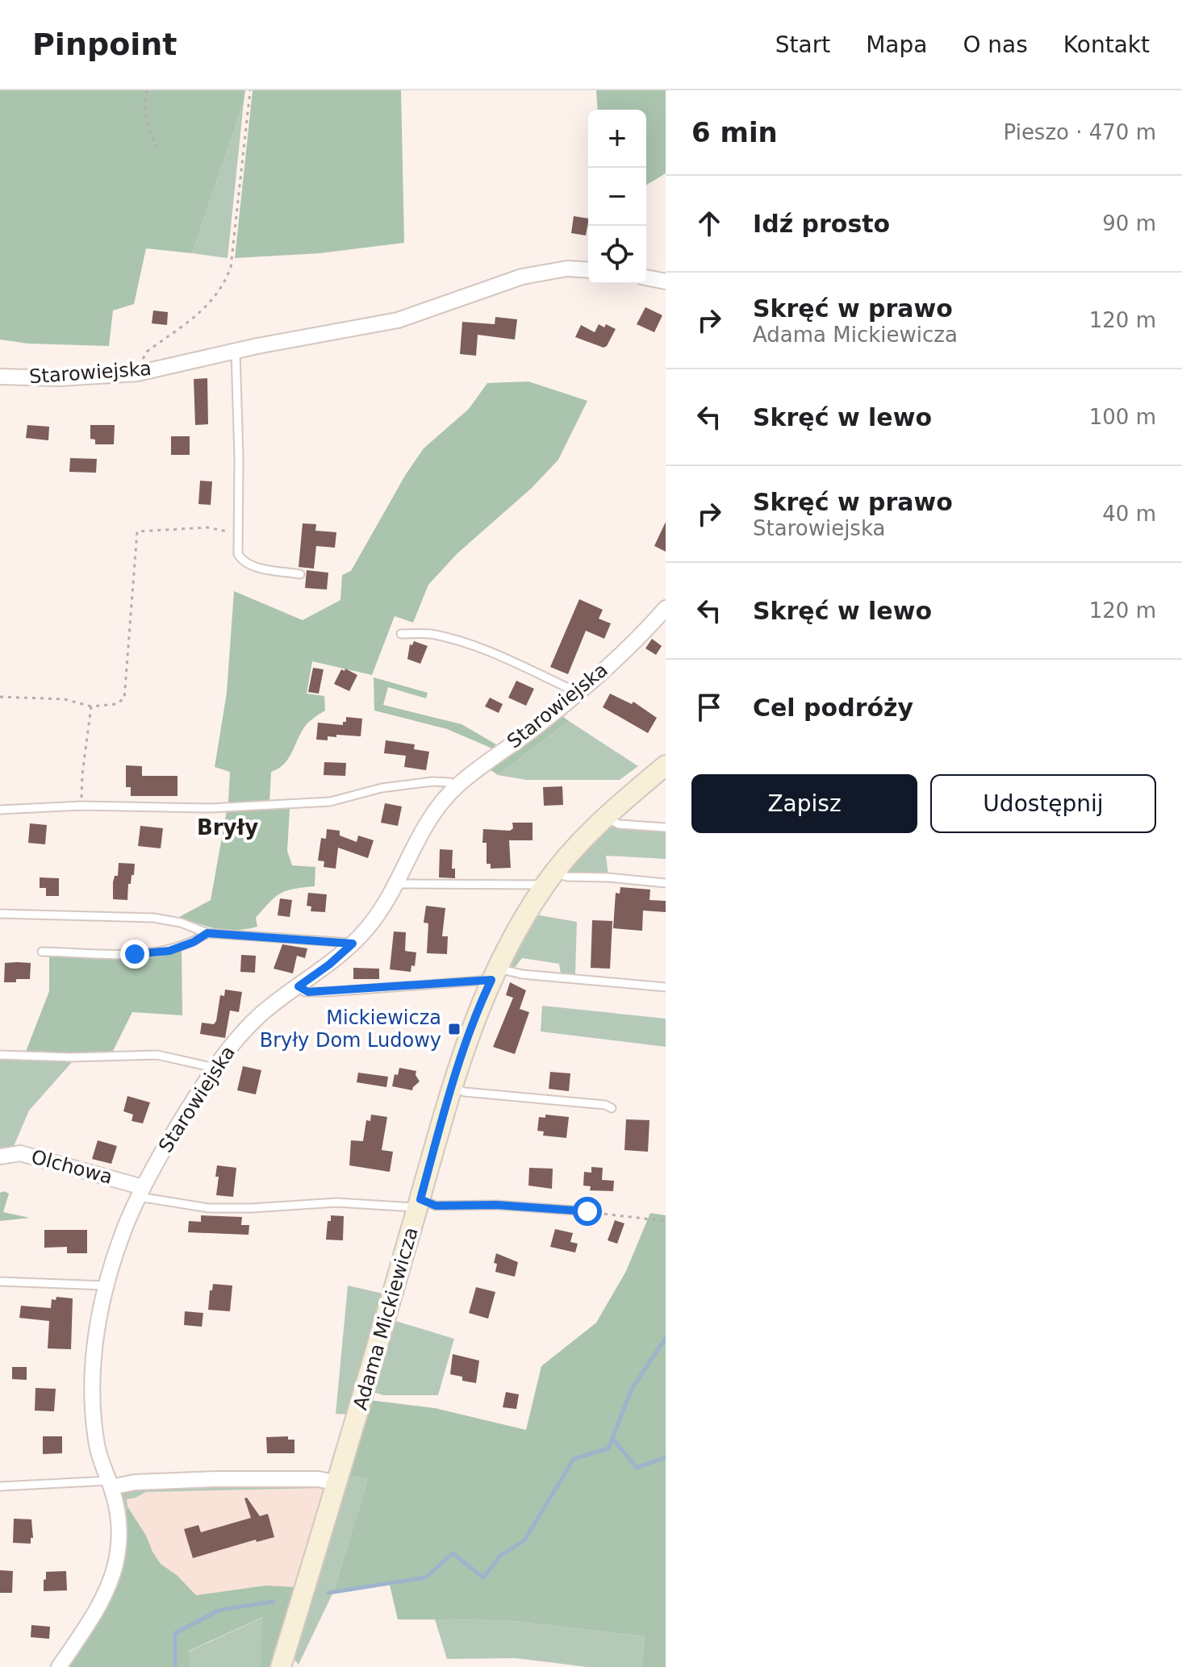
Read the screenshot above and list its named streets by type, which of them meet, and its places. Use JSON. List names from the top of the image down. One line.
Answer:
{"streets":{"street":["Starowiejska","Olchowa","Adama Mickiewicza"]},"crossings":[["Starowiejska","Olchowa"]],"districts":["Bryły"],"places":{"transit":["Mickiewicza Bryły Dom Ludowy"]},"page":{"header":"Pinpoint","nav":["Start","Mapa","O nas","Kontakt"],"heading":["6 min","Pieszo · 470 m"],"map_buttons":["+","−"],"list":[["Idź prosto","90 m"],["Skręć w prawo","Adama Mickiewicza","120 m"],["Skręć w lewo","100 m"],["Skręć w prawo","Starowiejska","40 m"],["Skręć w lewo","120 m"],"Cel podróży"],"buttons":["Zapisz","Udostępnij"]}}
